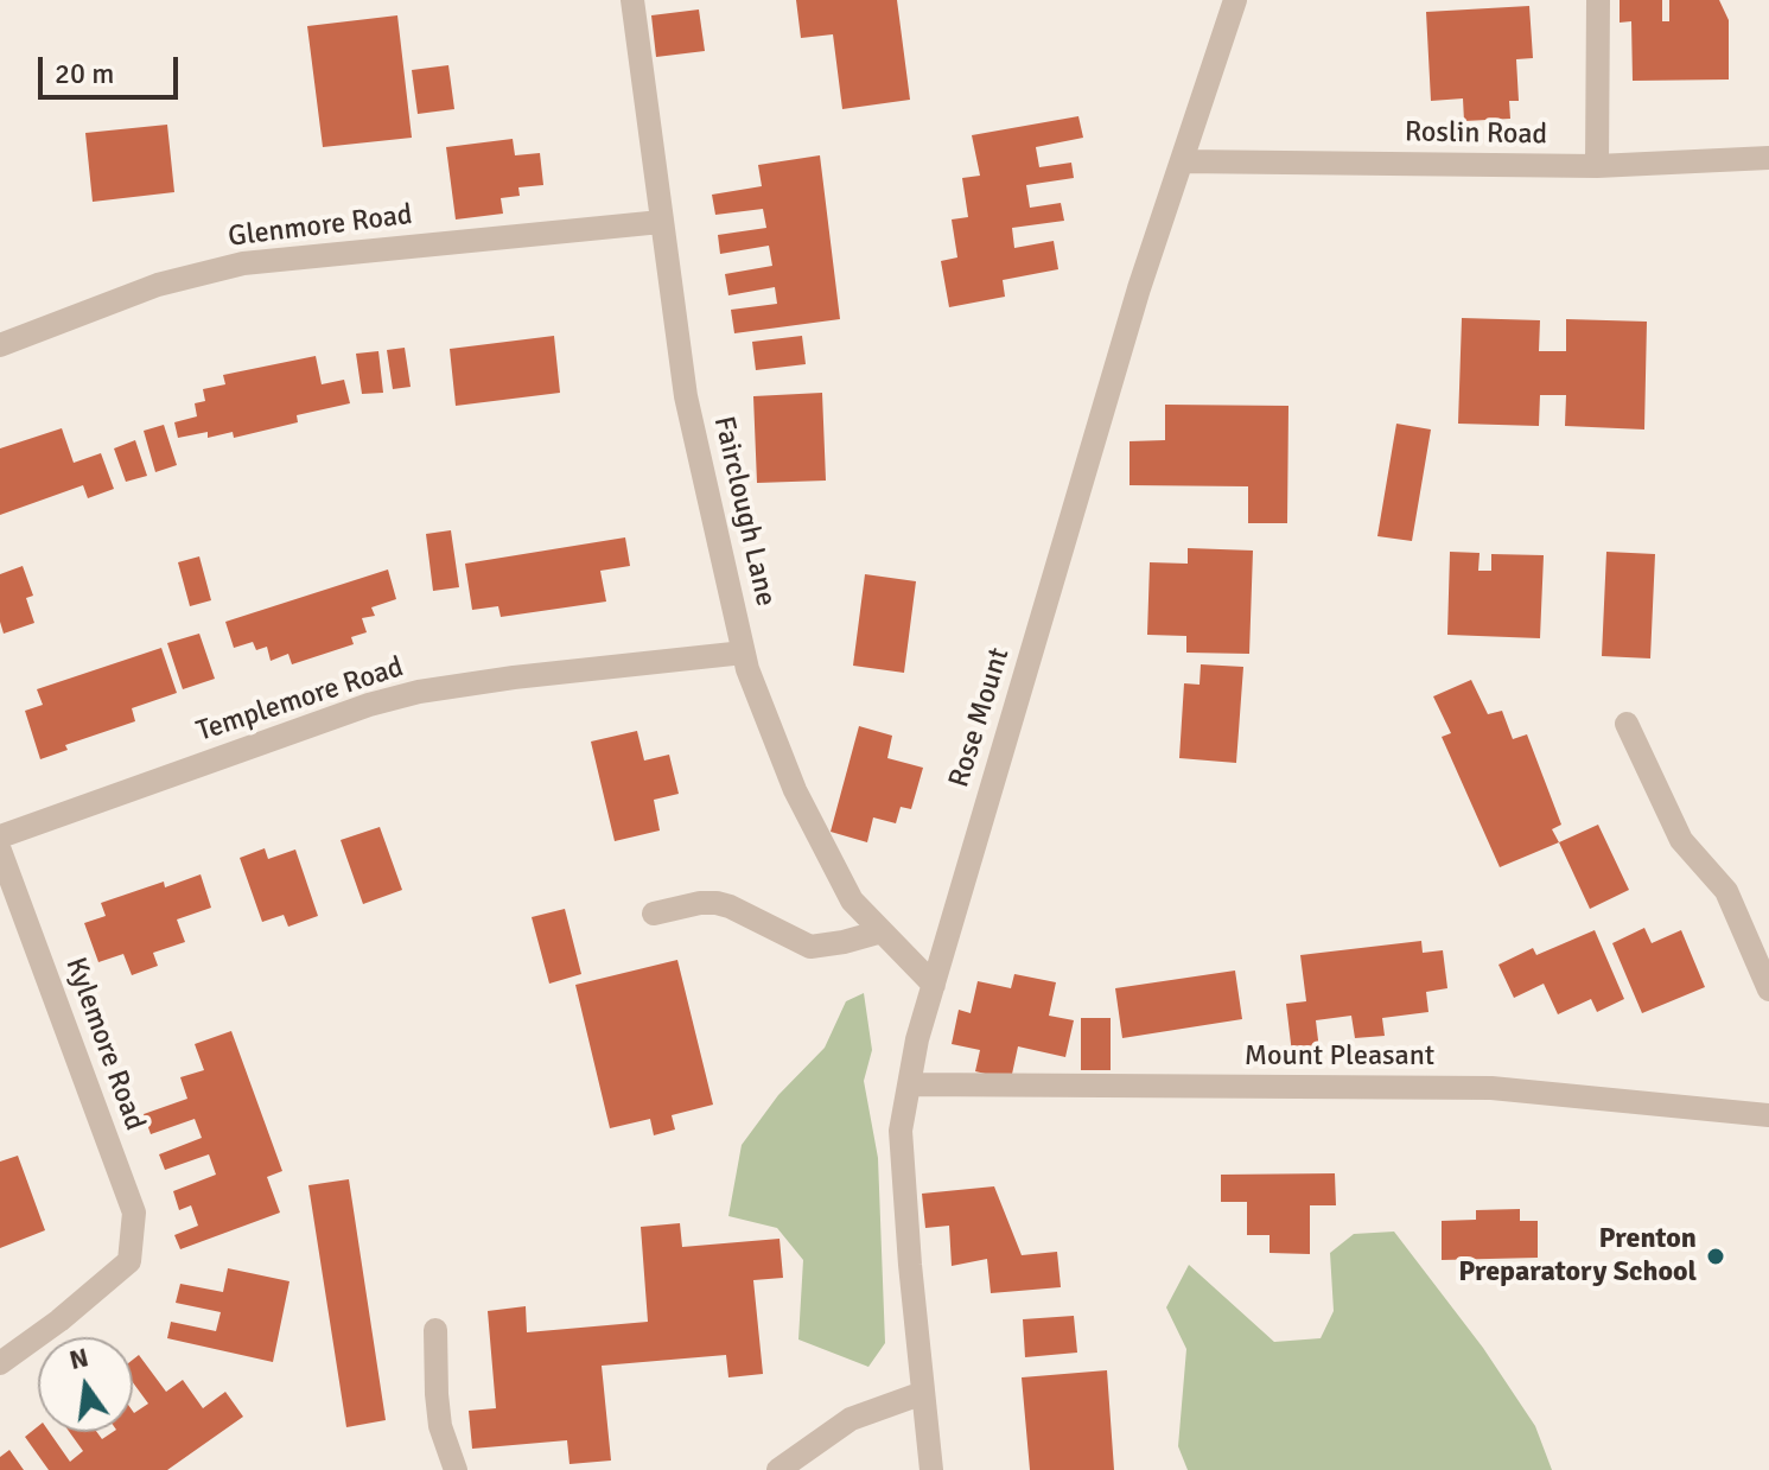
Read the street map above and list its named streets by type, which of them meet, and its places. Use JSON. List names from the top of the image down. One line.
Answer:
{"streets":{"street":["Roslin Road","Glenmore Road","Fairclough Lane","Templemore Road","Rose Mount","Kylemore Road","Mount Pleasant"]},"crossings":[["Roslin Road","Rose Mount"],["Glenmore Road","Fairclough Lane"],["Fairclough Lane","Templemore Road"],["Fairclough Lane","Rose Mount"],["Rose Mount","Mount Pleasant"]],"places":["Prenton Preparatory School"],"scale_bar":"20 m","north":"top"}
